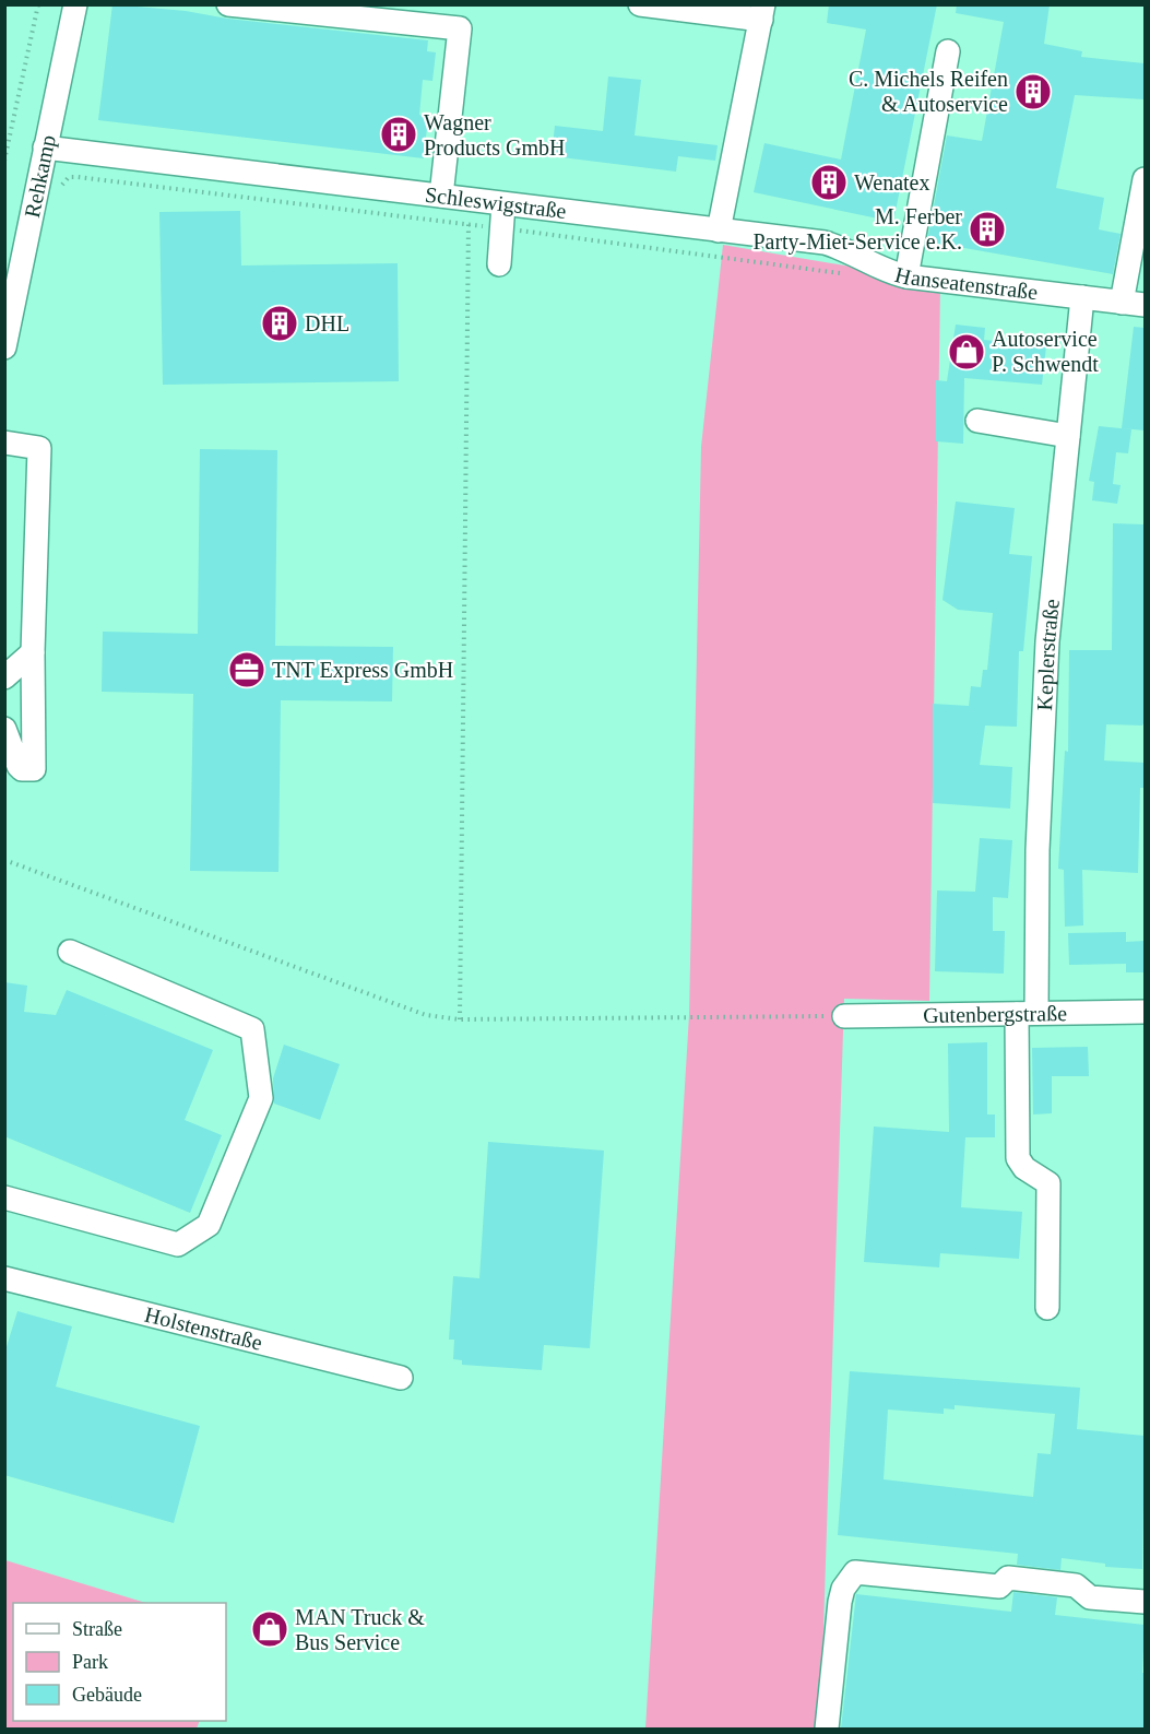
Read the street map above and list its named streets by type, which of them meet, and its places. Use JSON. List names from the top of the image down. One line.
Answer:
{"streets":{"street":["Rehkamp","Schleswigstraße","Hanseatenstraße","Keplerstraße","Gutenbergstraße","Holstenstraße"]},"crossings":[["Rehkamp","Schleswigstraße"],["Schleswigstraße","Hanseatenstraße"],["Hanseatenstraße","Keplerstraße"],["Keplerstraße","Gutenbergstraße"]],"places":{"building":["C. Michels Reifen & Autoservice","Wagner Products GmbH","Wenatex","M. Ferber Party-Miet-Service e.K.","DHL"],"shop":["Autoservice P. Schwendt","MAN Truck & Bus Service"],"office":["TNT Express GmbH"]},"legend":["Straße","Park","Gebäude"]}
